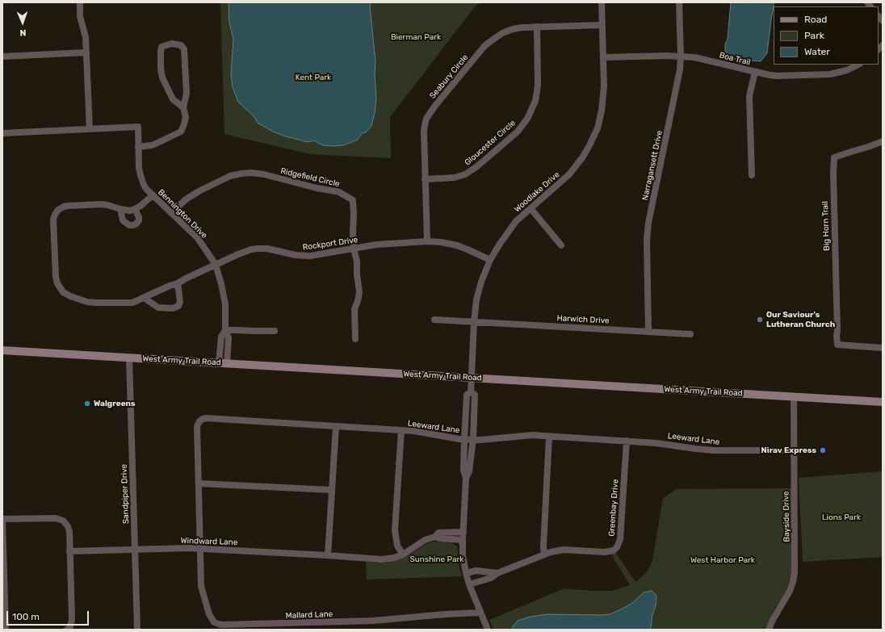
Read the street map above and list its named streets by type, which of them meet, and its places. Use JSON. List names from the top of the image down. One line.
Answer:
{"streets":{"main road":["West Army Trail Road"],"street":["Boa Trail","Seabury Circle","Gloucester Circle","Narragansett Drive","Ridgefield Circle","Woodlake Drive","Bennington Drive","Big Horn Trail","Rockport Drive","Harwich Drive","Leeward Lane","Sandpiper Drive","Greenbay Drive","Bayside Drive","Windward Lane","Mallard Lane"]},"crossings":[["Boa Trail","Narragansett Drive"],["Boa Trail","Woodlake Drive"],["Seabury Circle","Gloucester Circle"],["Seabury Circle","Woodlake Drive"],["Seabury Circle","Rockport Drive"],["Narragansett Drive","Harwich Drive"],["Ridgefield Circle","Bennington Drive"],["Ridgefield Circle","Rockport Drive"],["Woodlake Drive","Rockport Drive"],["Woodlake Drive","Harwich Drive"],["Woodlake Drive","West Army Trail Road"],["Woodlake Drive","Leeward Lane"],["Woodlake Drive","Greenbay Drive"],["Woodlake Drive","Windward Lane"],["Woodlake Drive","Mallard Lane"],["Bennington Drive","Rockport Drive"],["Bennington Drive","West Army Trail Road"],["West Army Trail Road","Sandpiper Drive"],["West Army Trail Road","Bayside Drive"],["Leeward Lane","Greenbay Drive"],["Leeward Lane","Bayside Drive"],["Leeward Lane","Windward Lane"],["Leeward Lane","Mallard Lane"],["Sandpiper Drive","Windward Lane"],["Windward Lane","Mallard Lane"]],"parks":["Bierman Park","Kent Park","Lions Park","Sunshine Park","West Harbor Park"],"places":["Our Saviour's Lutheran Church","Walgreens","Nirav Express"],"legend":["Road","Park","Water"],"scale_bar":"100 m","north":"bottom"}
